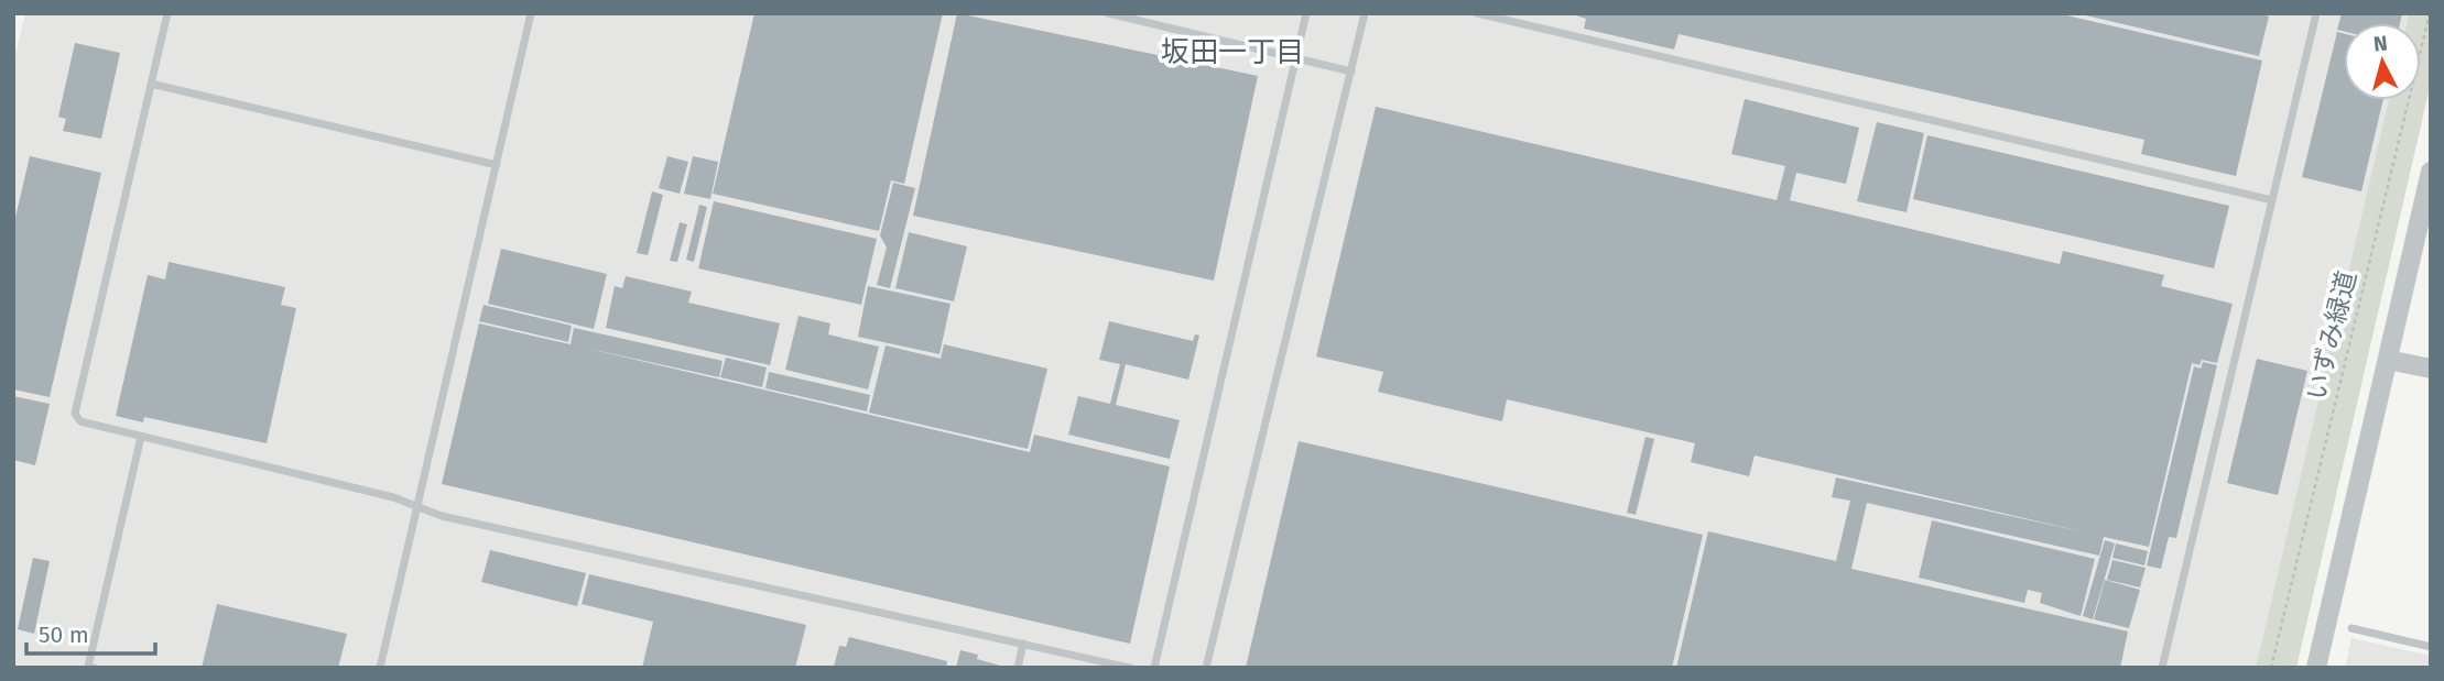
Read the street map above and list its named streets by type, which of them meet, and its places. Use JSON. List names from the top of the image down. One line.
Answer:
{"streets":{"path":["いずみ緑道"]},"districts":["坂田一丁目"],"scale_bar":"50 m","north":"top"}
